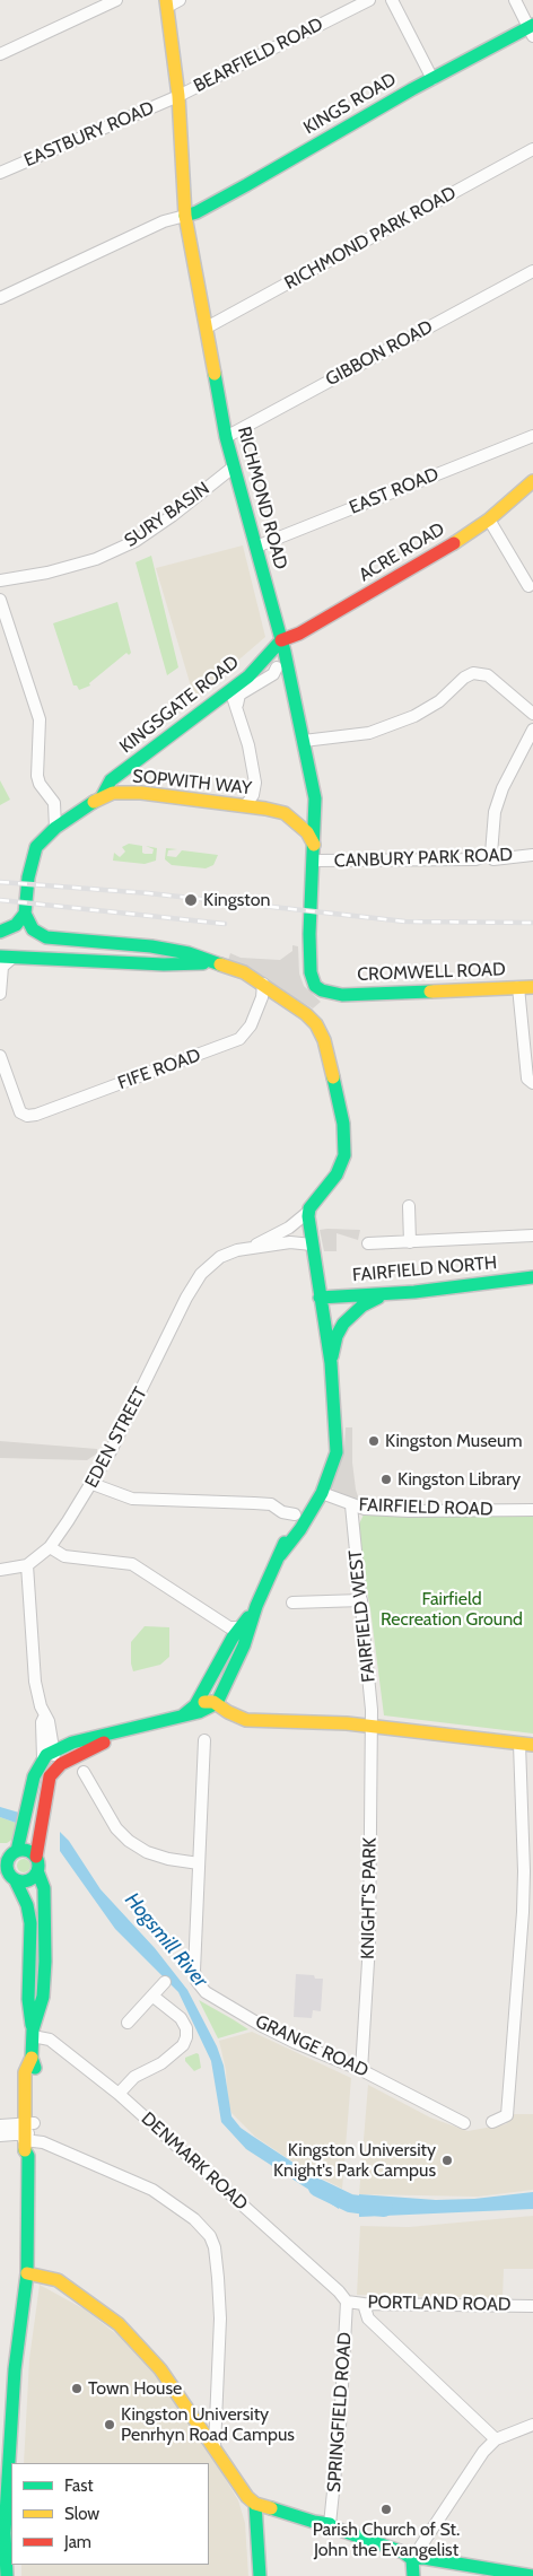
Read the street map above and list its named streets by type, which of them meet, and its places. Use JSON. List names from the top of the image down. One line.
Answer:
{"streets":{"main road":["KINGS ROAD","RICHMOND ROAD","ACRE ROAD","KINGSGATE ROAD","SOPWITH WAY","CROMWELL ROAD","FAIRFIELD NORTH"],"street":["BEARFIELD ROAD","EASTBURY ROAD","RICHMOND PARK ROAD","GIBBON ROAD","EAST ROAD","SURY BASIN","CANBURY PARK ROAD","FIFE ROAD","EDEN STREET","FAIRFIELD ROAD","FAIRFIELD WEST","KNIGHT'S PARK","GRANGE ROAD","DENMARK ROAD","PORTLAND ROAD","SPRINGFIELD ROAD"]},"crossings":[["BEARFIELD ROAD","EASTBURY ROAD"],["BEARFIELD ROAD","RICHMOND ROAD"],["KINGS ROAD","RICHMOND ROAD"],["EASTBURY ROAD","RICHMOND ROAD"],["RICHMOND PARK ROAD","RICHMOND ROAD"],["GIBBON ROAD","RICHMOND ROAD"],["EAST ROAD","RICHMOND ROAD"],["RICHMOND ROAD","SURY BASIN"],["RICHMOND ROAD","ACRE ROAD"],["RICHMOND ROAD","KINGSGATE ROAD"],["RICHMOND ROAD","SOPWITH WAY"],["RICHMOND ROAD","CANBURY PARK ROAD"],["RICHMOND ROAD","CROMWELL ROAD"],["ACRE ROAD","KINGSGATE ROAD"],["KINGSGATE ROAD","SOPWITH WAY"],["FAIRFIELD ROAD","FAIRFIELD WEST"],["FAIRFIELD WEST","KNIGHT'S PARK"],["KNIGHT'S PARK","GRANGE ROAD"],["DENMARK ROAD","PORTLAND ROAD"],["DENMARK ROAD","SPRINGFIELD ROAD"],["PORTLAND ROAD","SPRINGFIELD ROAD"]],"water":["Hogsmill River"],"parks":["Fairfield Recreation Ground"],"places":["Kingston","Kingston Museum","Kingston Library","Kingston University Knight's Park Campus","Town House","Kingston University Penrhyn Road Campus","Parish Church of St. John the Evangelist"],"legend":["Fast","Slow","Jam"]}
